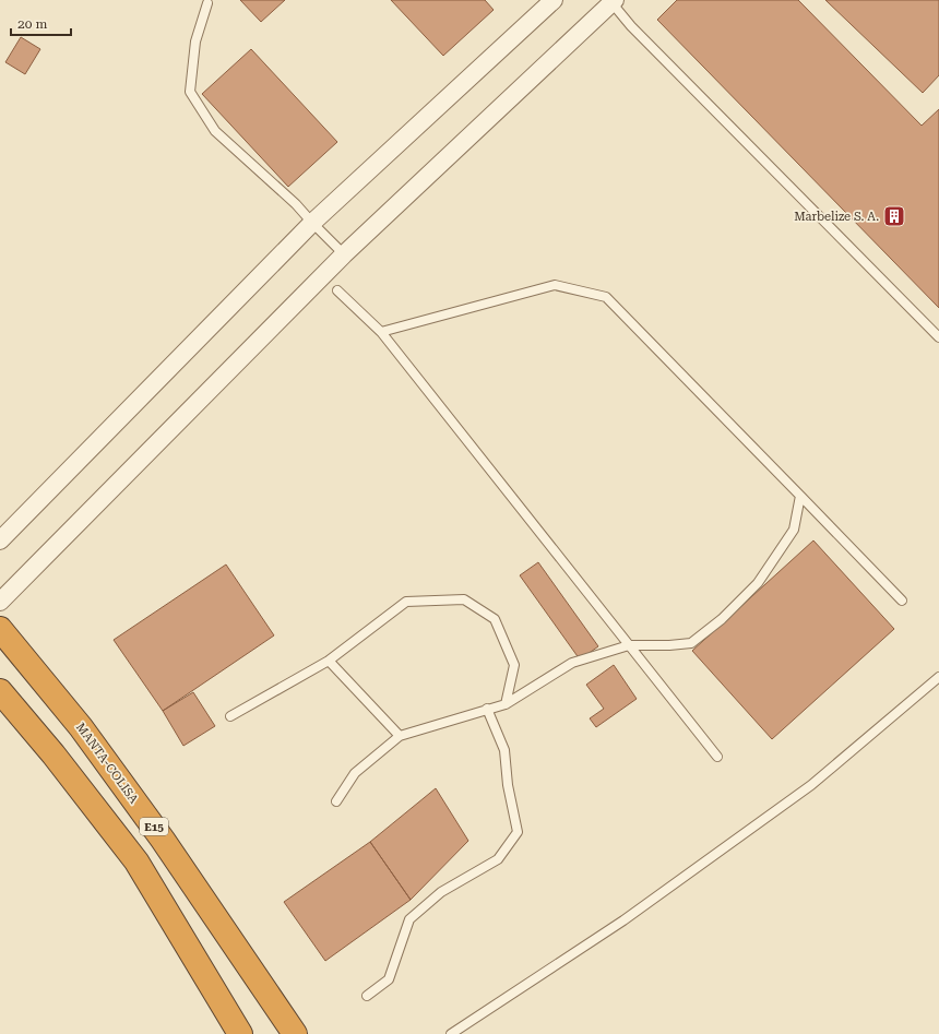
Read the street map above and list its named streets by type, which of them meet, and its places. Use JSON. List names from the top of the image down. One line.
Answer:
{"streets":{"highway":["MANTA-COLISA","E15"]},"places":{"building":["Marbelize S. A."]},"scale_bar":"20 m"}
